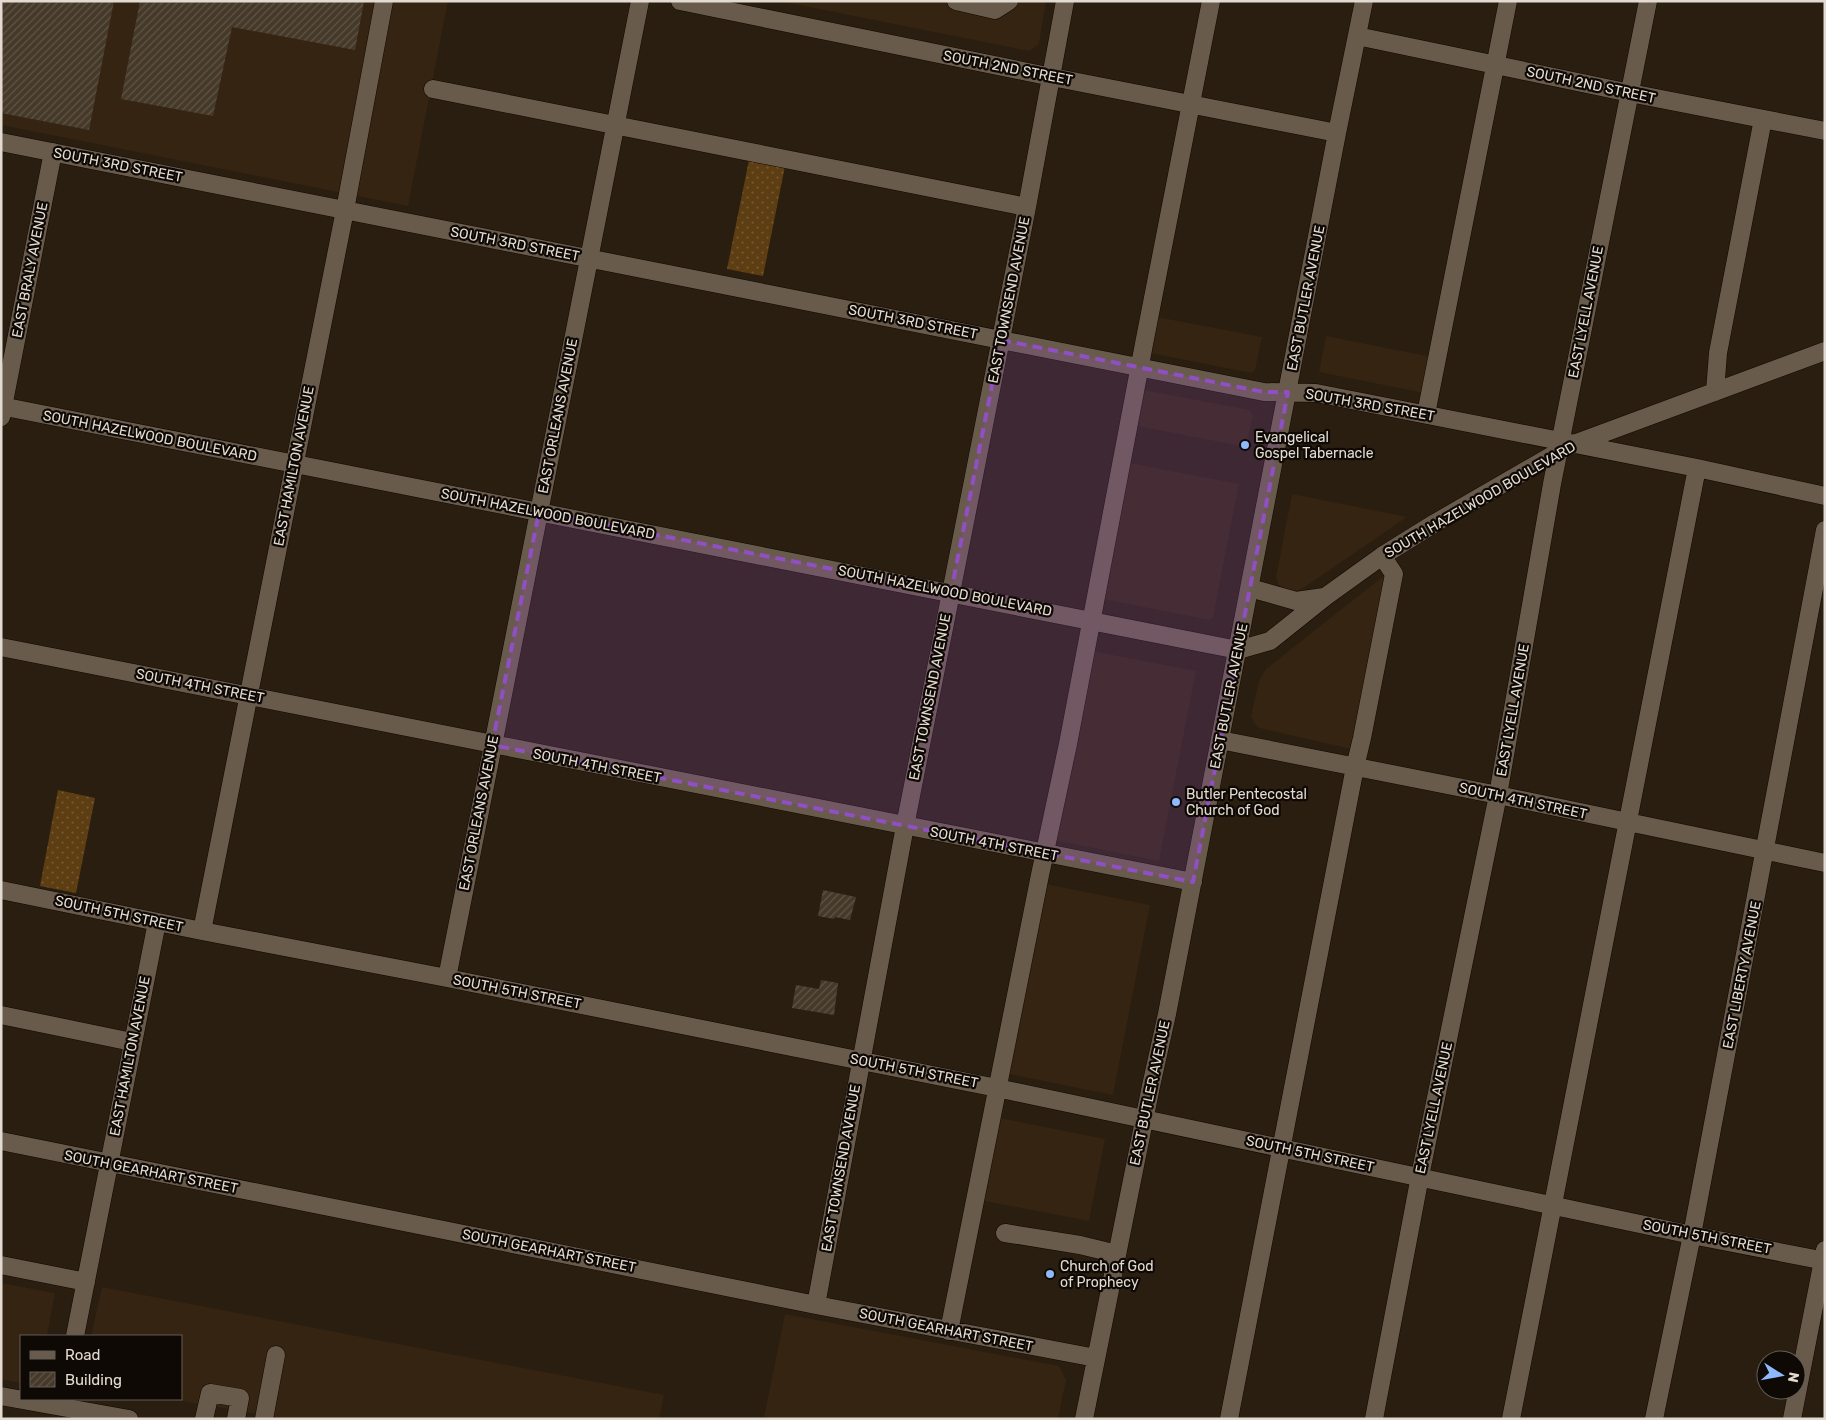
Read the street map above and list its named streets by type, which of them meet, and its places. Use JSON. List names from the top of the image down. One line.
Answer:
{"streets":{"street":["SOUTH 2ND STREET","SOUTH 3RD STREET","EAST BRALY AVENUE","EAST BUTLER AVENUE","EAST TOWNSEND AVENUE","EAST LYELL AVENUE","EAST ORLEANS AVENUE","SOUTH HAZELWOOD BOULEVARD","EAST HAMILTON AVENUE","SOUTH 4TH STREET","SOUTH 5TH STREET","EAST LIBERTY AVENUE","SOUTH GEARHART STREET"]},"crossings":[["SOUTH 2ND STREET","EAST BUTLER AVENUE"],["SOUTH 2ND STREET","EAST TOWNSEND AVENUE"],["SOUTH 2ND STREET","EAST LYELL AVENUE"],["SOUTH 3RD STREET","EAST BRALY AVENUE"],["SOUTH 3RD STREET","EAST BUTLER AVENUE"],["SOUTH 3RD STREET","EAST TOWNSEND AVENUE"],["SOUTH 3RD STREET","EAST LYELL AVENUE"],["SOUTH 3RD STREET","EAST ORLEANS AVENUE"],["SOUTH 3RD STREET","SOUTH HAZELWOOD BOULEVARD"],["SOUTH 3RD STREET","EAST HAMILTON AVENUE"],["EAST BRALY AVENUE","SOUTH HAZELWOOD BOULEVARD"],["EAST BUTLER AVENUE","SOUTH HAZELWOOD BOULEVARD"],["EAST BUTLER AVENUE","SOUTH 4TH STREET"],["EAST BUTLER AVENUE","SOUTH 5TH STREET"],["EAST BUTLER AVENUE","SOUTH GEARHART STREET"],["EAST TOWNSEND AVENUE","SOUTH HAZELWOOD BOULEVARD"],["EAST TOWNSEND AVENUE","SOUTH 4TH STREET"],["EAST TOWNSEND AVENUE","SOUTH 5TH STREET"],["EAST TOWNSEND AVENUE","SOUTH GEARHART STREET"],["EAST LYELL AVENUE","SOUTH HAZELWOOD BOULEVARD"],["EAST LYELL AVENUE","SOUTH 4TH STREET"],["EAST LYELL AVENUE","SOUTH 5TH STREET"],["EAST ORLEANS AVENUE","SOUTH HAZELWOOD BOULEVARD"],["EAST ORLEANS AVENUE","SOUTH 4TH STREET"],["EAST ORLEANS AVENUE","SOUTH 5TH STREET"],["SOUTH HAZELWOOD BOULEVARD","EAST HAMILTON AVENUE"],["EAST HAMILTON AVENUE","SOUTH 4TH STREET"],["EAST HAMILTON AVENUE","SOUTH 5TH STREET"],["EAST HAMILTON AVENUE","SOUTH GEARHART STREET"],["SOUTH 4TH STREET","EAST LIBERTY AVENUE"],["SOUTH 5TH STREET","EAST LIBERTY AVENUE"]],"places":["Evangelical Gospel Tabernacle","Butler Pentecostal Church of God","Church of God of Prophecy"],"legend":["Road","Building"],"north":"right"}
